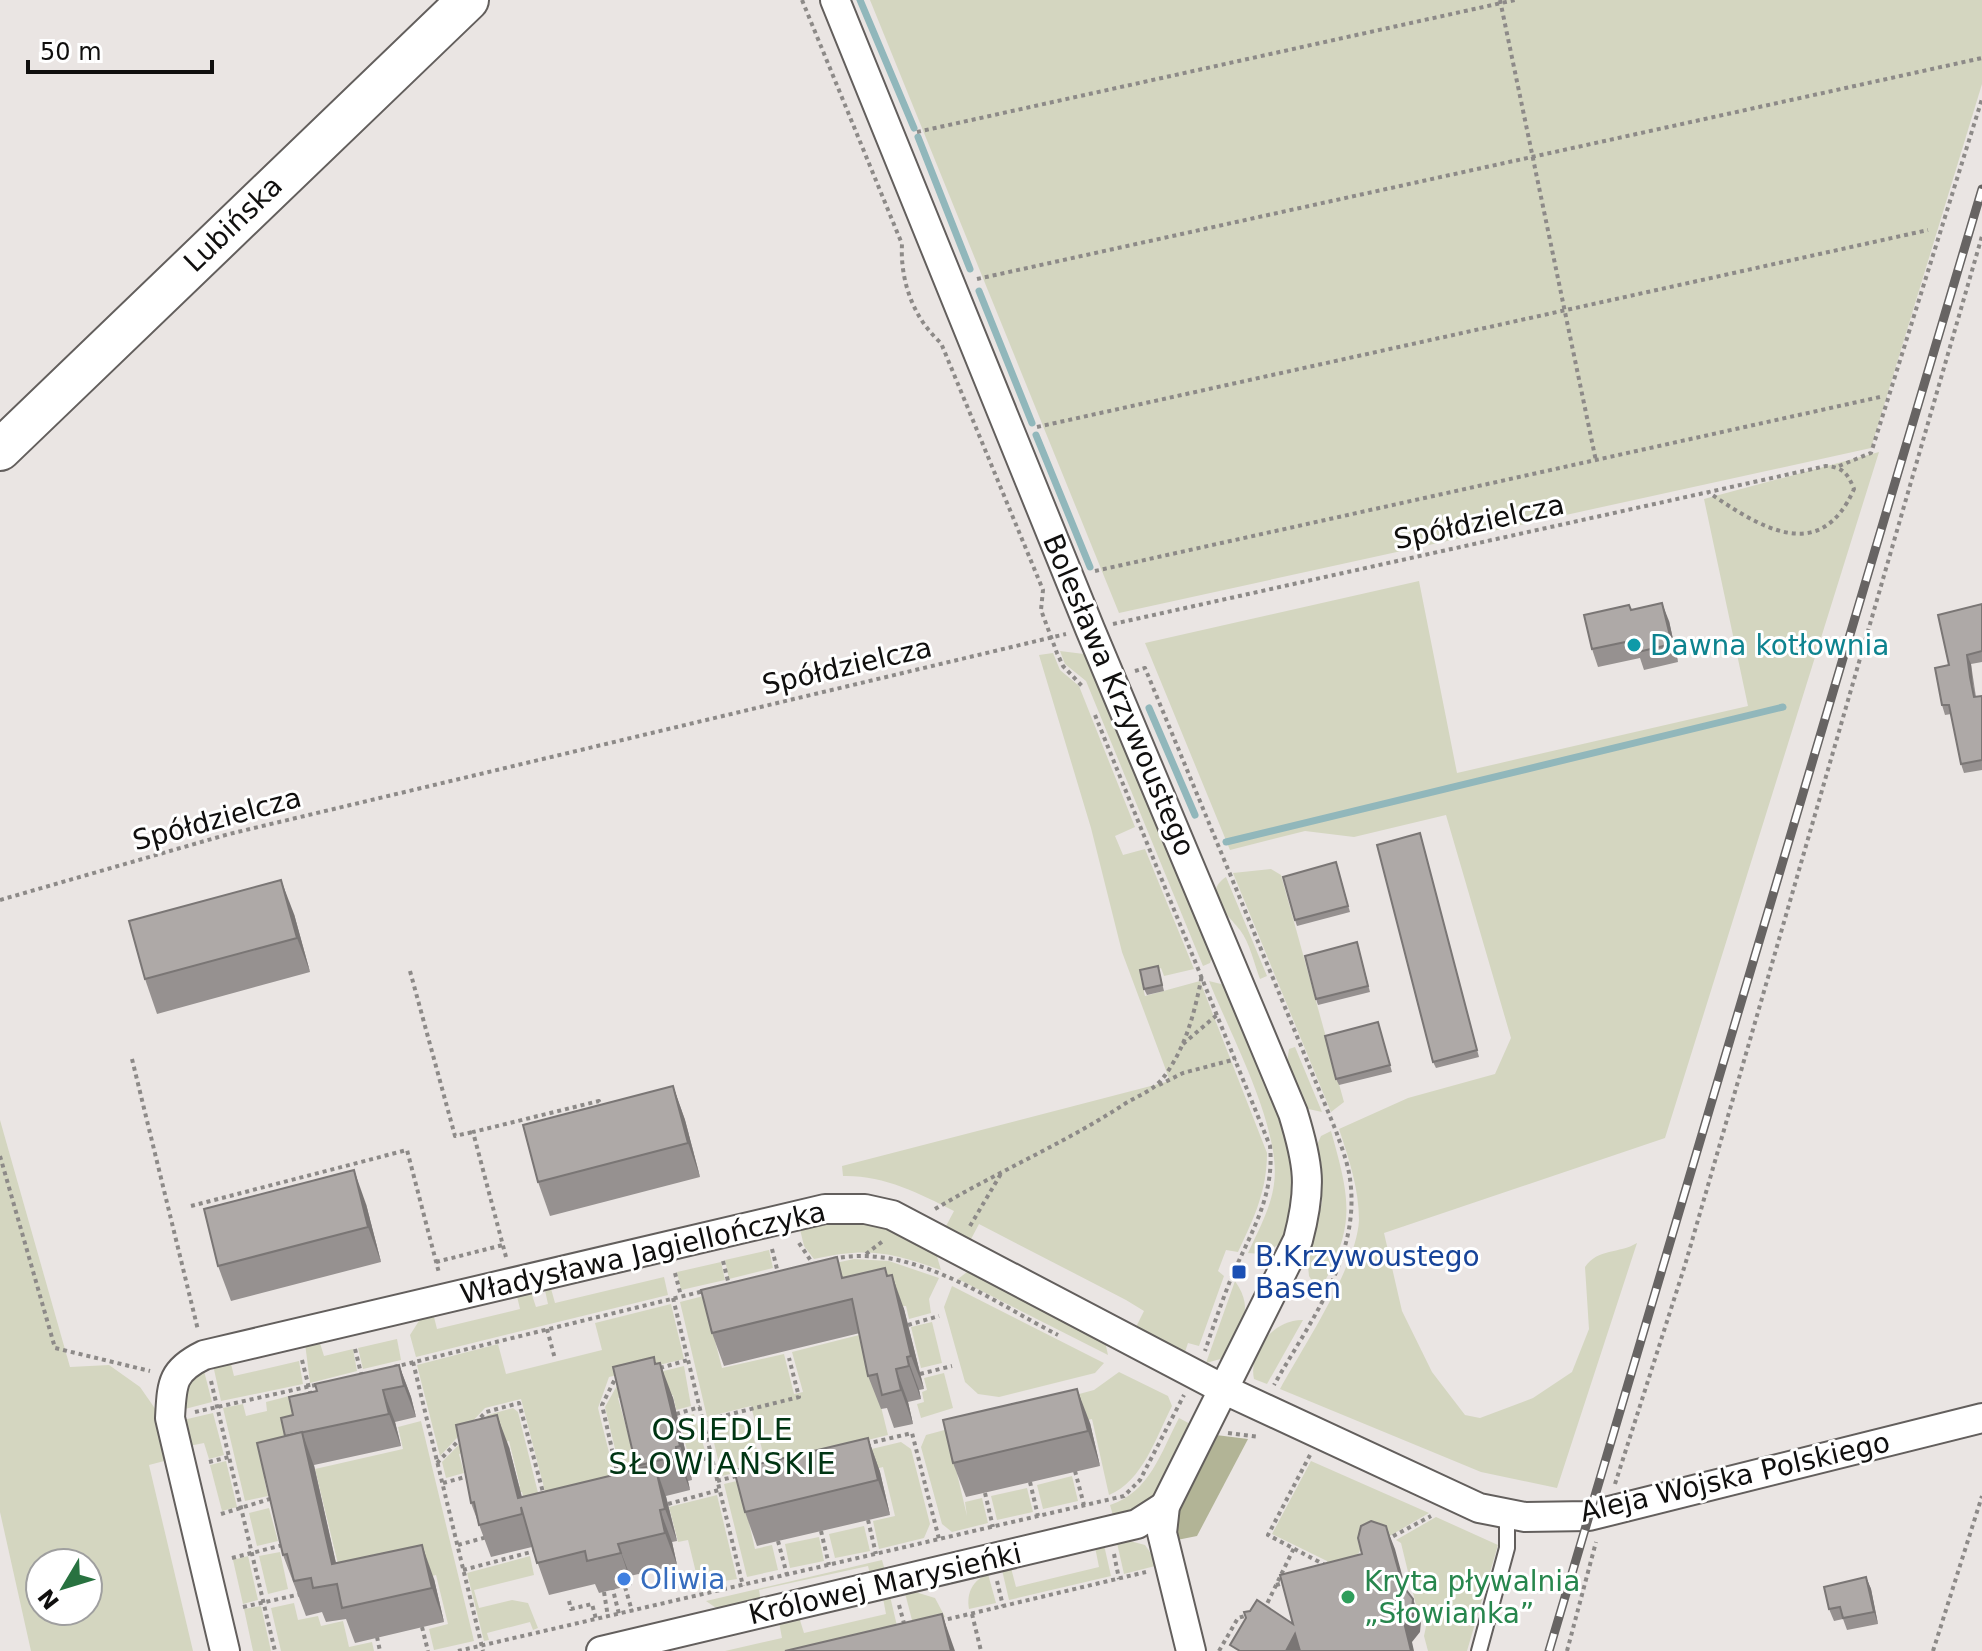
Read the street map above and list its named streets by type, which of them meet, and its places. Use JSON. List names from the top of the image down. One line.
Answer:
{"streets":{"main road":["Lubińska"],"street":["Bolesława Krzywoustego","Władysława Jagiellończyka","Aleja Wojska Polskiego","Królowej Marysieńki"],"path":["Spółdzielcza"]},"crossings":[["Spółdzielcza","Bolesława Krzywoustego"],["Bolesława Krzywoustego","Władysława Jagiellończyka"],["Bolesława Krzywoustego","Aleja Wojska Polskiego"],["Bolesława Krzywoustego","Królowej Marysieńki"],["Władysława Jagiellończyka","Aleja Wojska Polskiego"]],"districts":["OSIEDLE SŁOWIAŃSKIE"],"places":{"other":["Dawna kotłownia","Oliwia","Kryta pływalnia „Słowianka”"],"transit":["B.Krzywoustego Basen"]},"scale_bar":"50 m","north":"bottom left"}
